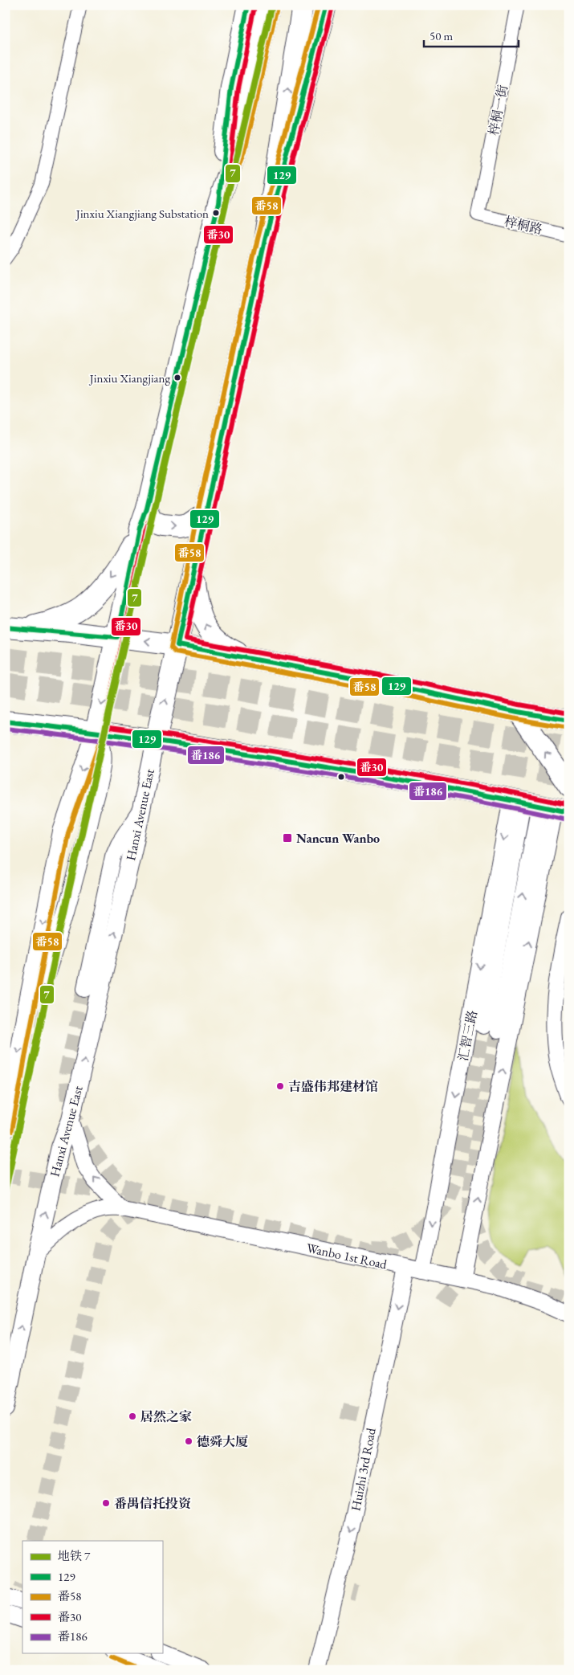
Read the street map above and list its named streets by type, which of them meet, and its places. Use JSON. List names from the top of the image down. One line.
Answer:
{"streets":{"main road":["Hanxi Avenue East"],"street":["梓桐一街","梓桐路","汇智三路","Wanbo 1st Road","Huizhi 3rd Road"]},"crossings":[["梓桐一街","梓桐路"],["Hanxi Avenue East","Wanbo 1st Road"],["汇智三路","Wanbo 1st Road"],["Wanbo 1st Road","Huizhi 3rd Road"]],"one_way":["Huizhi 3rd Road"],"places":{"other":["Jinxiu Xiangjiang Substation","Jinxiu Xiangjiang","吉盛伟邦建材馆","居然之家","德舜大厦","番禺信托投资"],"transit":["Nancun Wanbo"]},"lines":["metro line 7","transit line 129","transit line 番58","transit line 番30","transit line 番186"],"legend":["地铁 7","129","番58","番30","番186"],"scale_bar":"50 m"}
